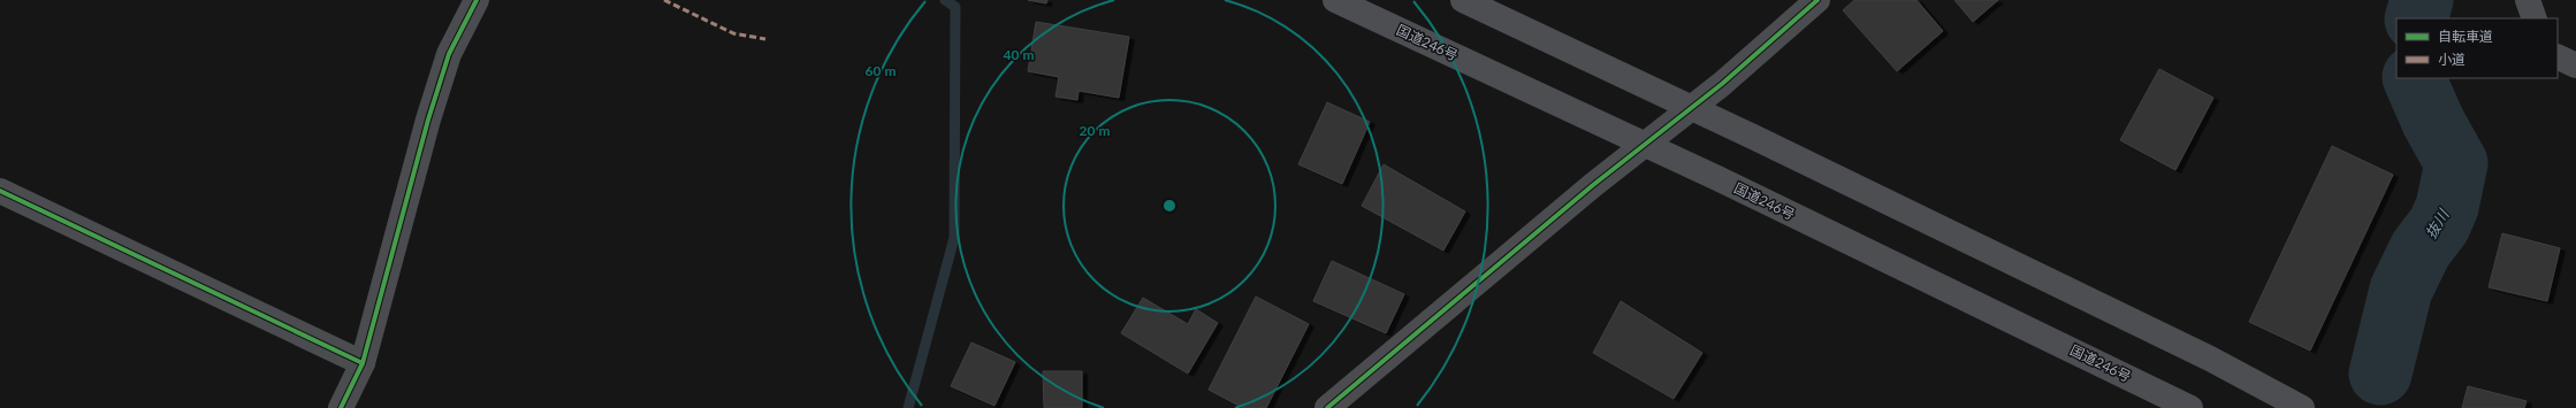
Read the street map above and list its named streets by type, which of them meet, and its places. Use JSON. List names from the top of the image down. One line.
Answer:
{"streets":{"highway":["国道246号"]},"water":["抜川"],"legend":["自転車道","小道"],"rings":["40 m","60 m","20 m"]}
